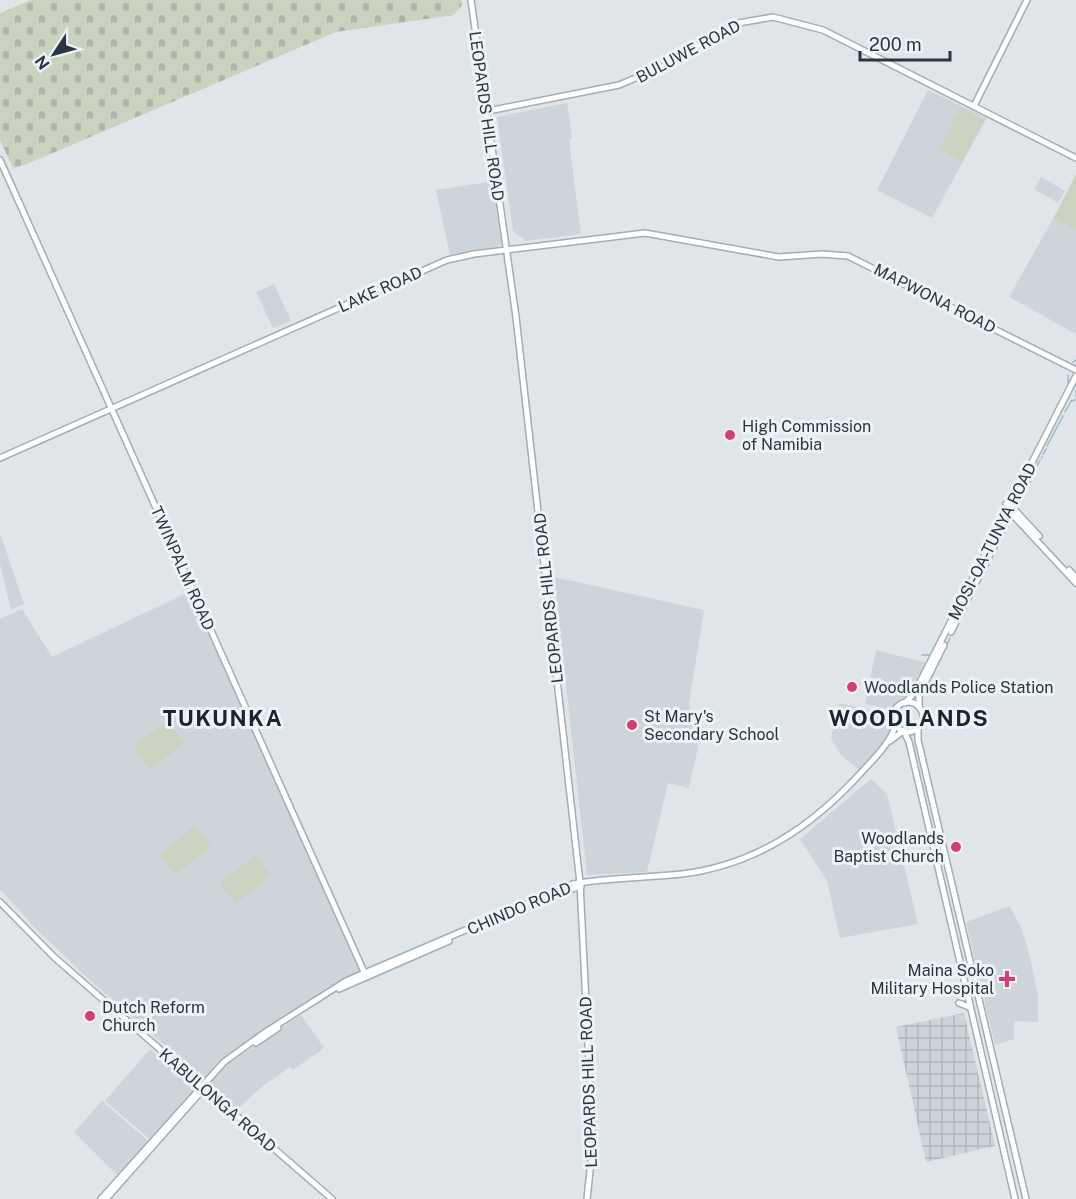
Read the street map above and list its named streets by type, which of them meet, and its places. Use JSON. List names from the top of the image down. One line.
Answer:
{"streets":{"main road":["BULUWE ROAD","LEOPARDS HILL ROAD","LAKE ROAD","MAPWONA ROAD","MOSI-OA-TUNYA ROAD","TWINPALM ROAD","CHINDO ROAD","KABULONGA ROAD"]},"crossings":[["BULUWE ROAD","LEOPARDS HILL ROAD"],["LEOPARDS HILL ROAD","LAKE ROAD"],["LEOPARDS HILL ROAD","CHINDO ROAD"],["LAKE ROAD","MAPWONA ROAD"],["LAKE ROAD","TWINPALM ROAD"],["MOSI-OA-TUNYA ROAD","CHINDO ROAD"],["TWINPALM ROAD","CHINDO ROAD"],["CHINDO ROAD","KABULONGA ROAD"]],"districts":["TUKUNKA","WOODLANDS"],"places":{"other":["High Commission of Namibia","Woodlands Police Station","St Mary's Secondary School","Woodlands Baptist Church","Dutch Reform Church"],"health":["Maina Soko Military Hospital"]},"scale_bar":"200 m","north":"bottom left"}
